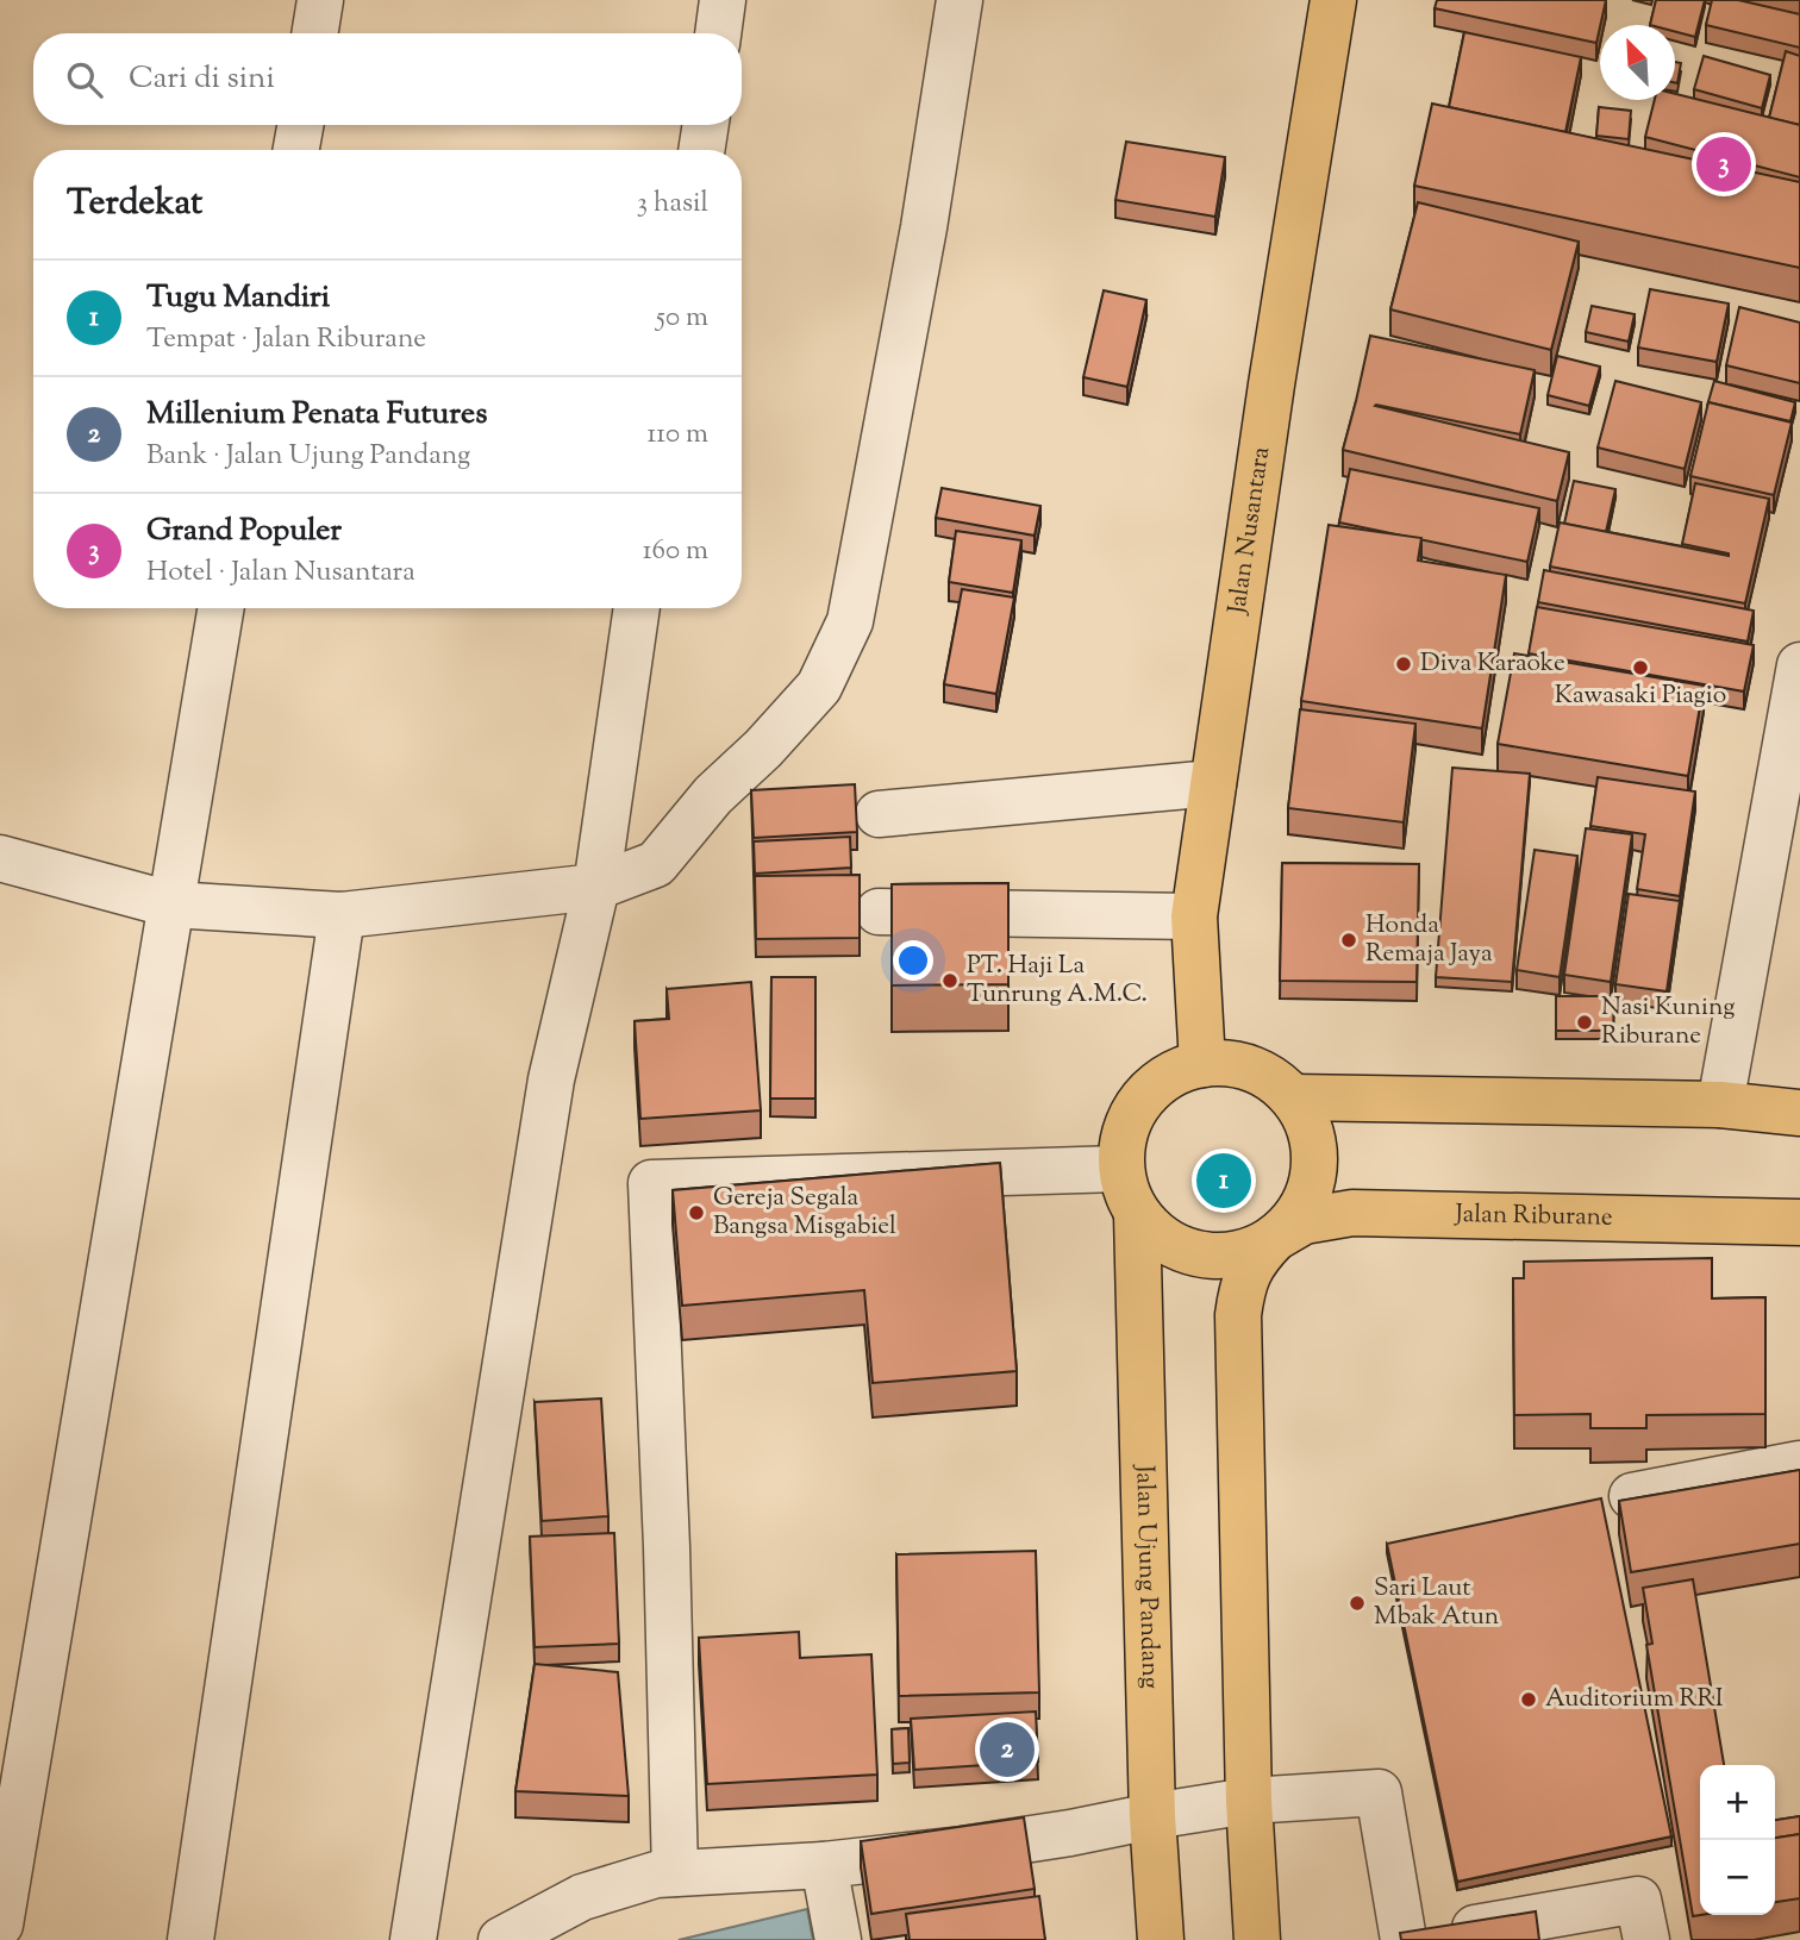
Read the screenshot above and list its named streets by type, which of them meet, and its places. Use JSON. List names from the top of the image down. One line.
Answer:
{"streets":{"main road":["Jalan Nusantara","Jalan Riburane","Jalan Ujung Pandang"]},"crossings":[["Jalan Nusantara","Jalan Riburane"],["Jalan Nusantara","Jalan Ujung Pandang"],["Jalan Riburane","Jalan Ujung Pandang"]],"places":["Diva Karaoke","Kawasaki Piagio","Honda Remaja Jaya","PT. Haji La Tunrung A.M.C.","Nasi Kuning Riburane","Gereja Segala Bangsa Misgabiel","Sari Laut Mbak Atun","Auditorium RRI"],"north":"top left","page":{"search":"Cari di sini","pins":["3","1","2"],"heading":["Terdekat","3 hasil"],"list":[{"mark":"1","name":"Tugu Mandiri","note":"Tempat · Jalan Riburane","value":"50 m"},{"mark":"2","name":"Millenium Penata Futures","note":"Bank · Jalan Ujung Pandang","value":"110 m"},{"mark":"3","name":"Grand Populer","note":"Hotel · Jalan Nusantara","value":"160 m"}],"map_buttons":["+","−"]}}
